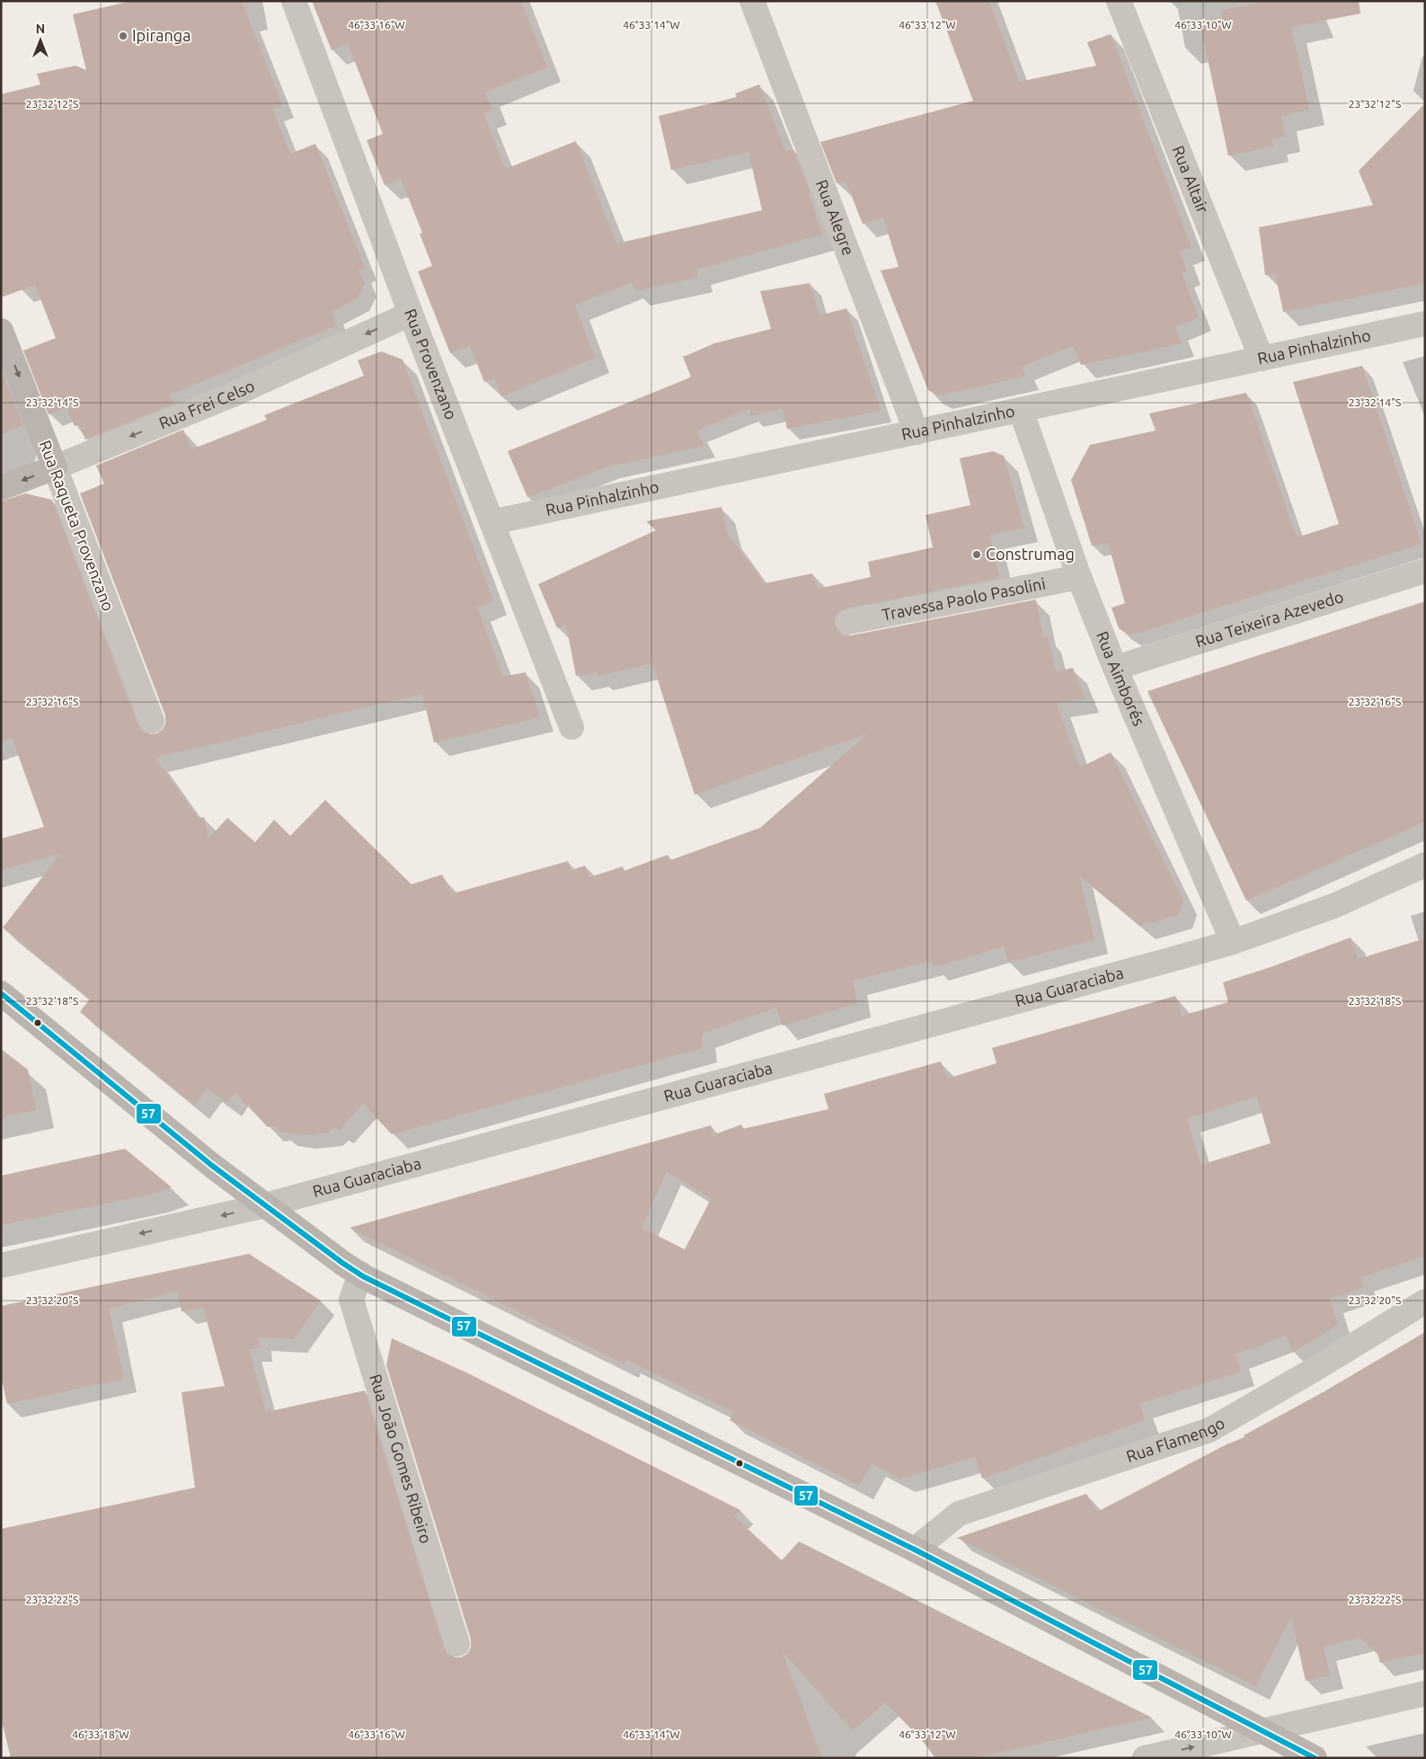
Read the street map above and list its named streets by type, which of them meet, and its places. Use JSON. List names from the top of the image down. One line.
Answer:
{"streets":{"main road":["Rua Frei Celso","Rua Raqueta Provenzano"],"street":["Rua Altair","Rua Alegre","Rua Pinhalzinho","Rua Provenzano","Travessa Paolo Pasolini","Rua Teixeira Azevedo","Rua Aimborés","Rua Guaraciaba","Rua Flamengo","Rua João Gomes Ribeiro"]},"crossings":[["Rua Altair","Rua Pinhalzinho"],["Rua Alegre","Rua Pinhalzinho"],["Rua Pinhalzinho","Rua Provenzano"],["Rua Pinhalzinho","Rua Aimborés"],["Rua Provenzano","Rua Frei Celso"],["Rua Frei Celso","Rua Raqueta Provenzano"],["Travessa Paolo Pasolini","Rua Aimborés"],["Rua Teixeira Azevedo","Rua Aimborés"],["Rua Aimborés","Rua Guaraciaba"]],"one_way":["Rua Frei Celso","Rua Raqueta Provenzano"],"places":["Ipiranga","Construmag"],"lines":["transit line 57"],"north":"top","coordinates":["46°33'16\"W","46°33'14\"W","46°33'12\"W","46°33'10\"W","23°32'12\"S","23°32'14\"S","23°32'16\"S","23°32'18\"S","23°32'20\"S","23°32'22\"S","46°33'18\"W"]}
